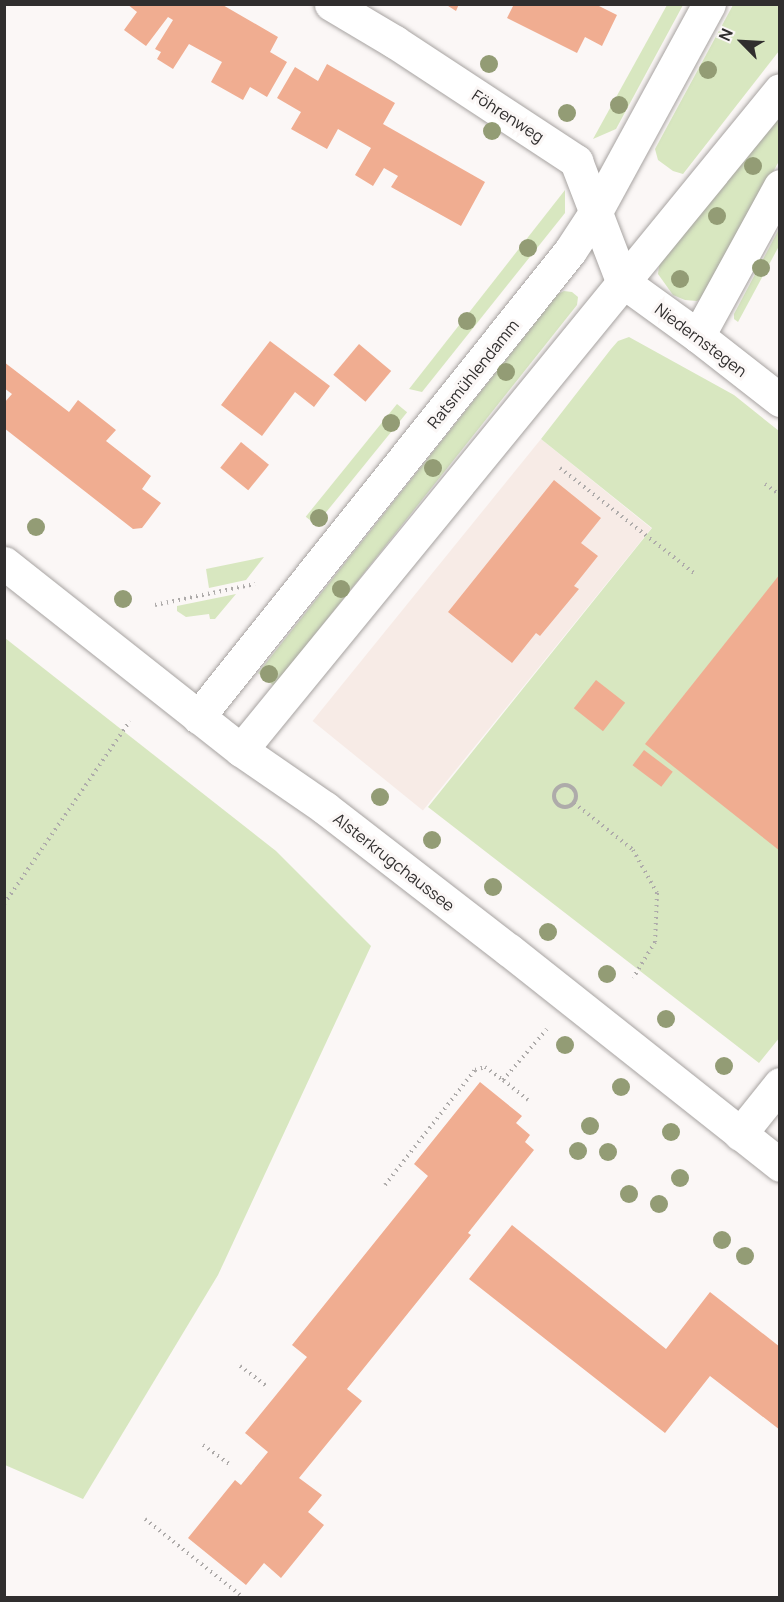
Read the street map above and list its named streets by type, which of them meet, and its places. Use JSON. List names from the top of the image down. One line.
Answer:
{"streets":{"street":["Föhrenweg","Niedernstegen","Ratsmühlendamm","Alsterkrugchaussee"]},"crossings":[["Föhrenweg","Niedernstegen"],["Föhrenweg","Ratsmühlendamm"],["Ratsmühlendamm","Alsterkrugchaussee"]],"north":"top left"}
